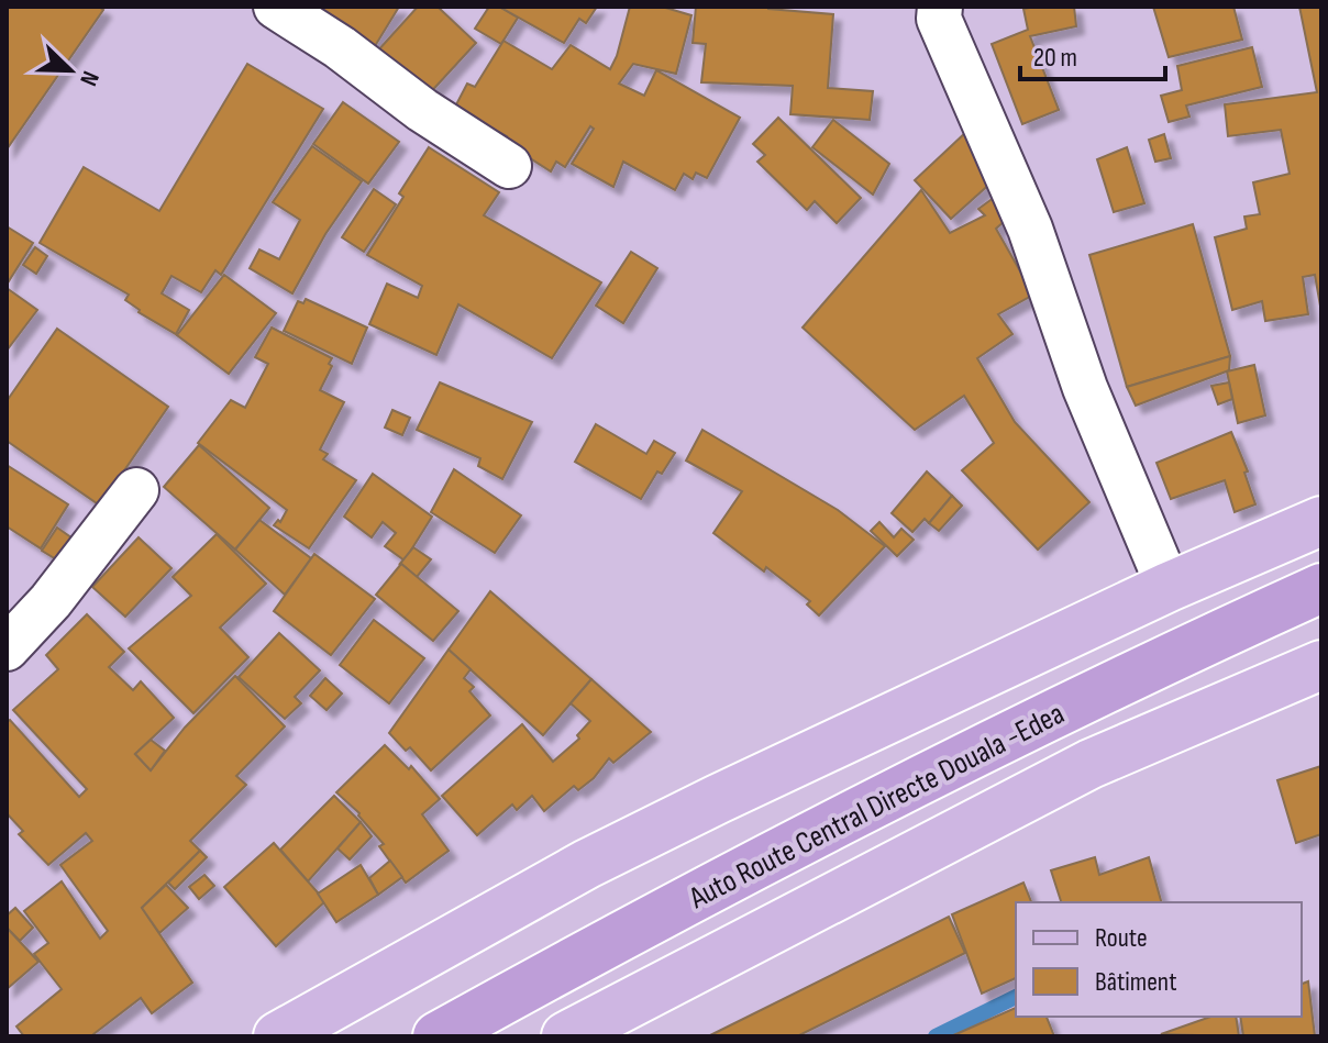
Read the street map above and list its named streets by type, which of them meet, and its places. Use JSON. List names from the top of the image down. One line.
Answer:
{"streets":{"highway":["Auto Route Central Directe Douala -Edea"]},"legend":["Route","Bâtiment"],"scale_bar":"20 m","north":"bottom right"}
